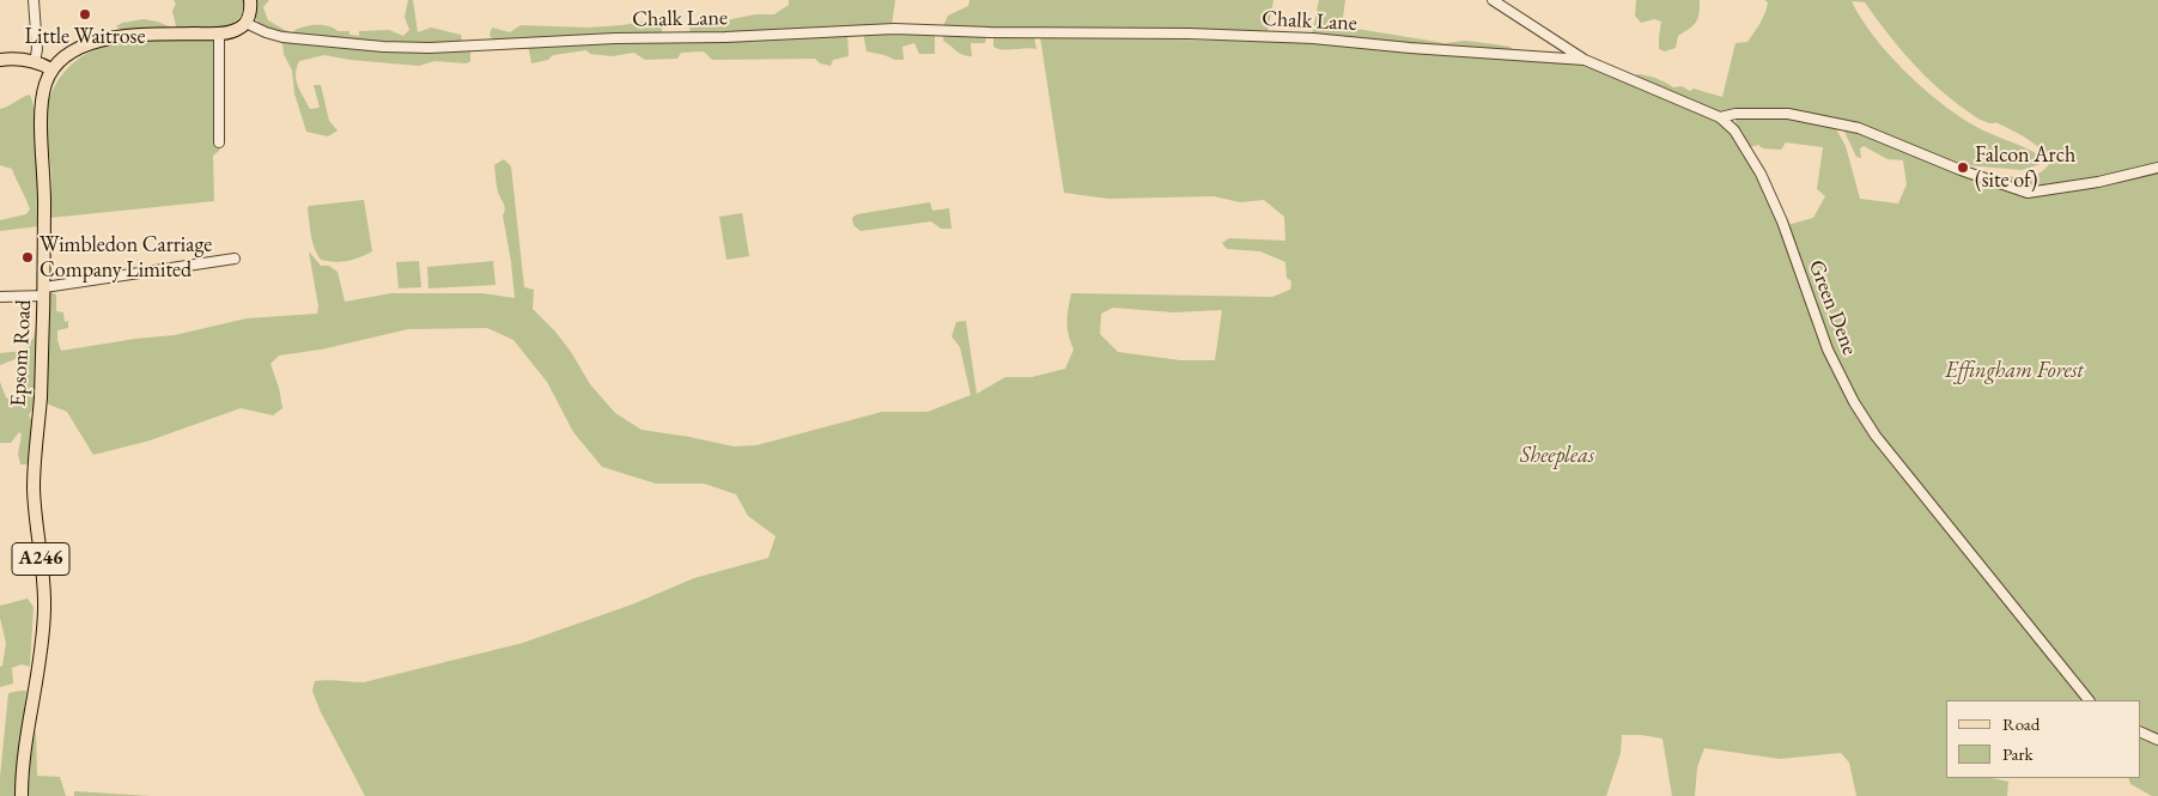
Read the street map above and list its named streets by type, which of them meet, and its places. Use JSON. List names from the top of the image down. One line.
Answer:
{"streets":{"main road":["Epsom Road","A246"],"street":["Chalk Lane","Green Dene"]},"crossings":[["Chalk Lane","Green Dene"]],"parks":["Effingham Forest","Sheepleas"],"places":["Little Waitrose","Falcon Arch (site of)","Wimbledon Carriage Company Limited"],"legend":["Road","Park"]}
